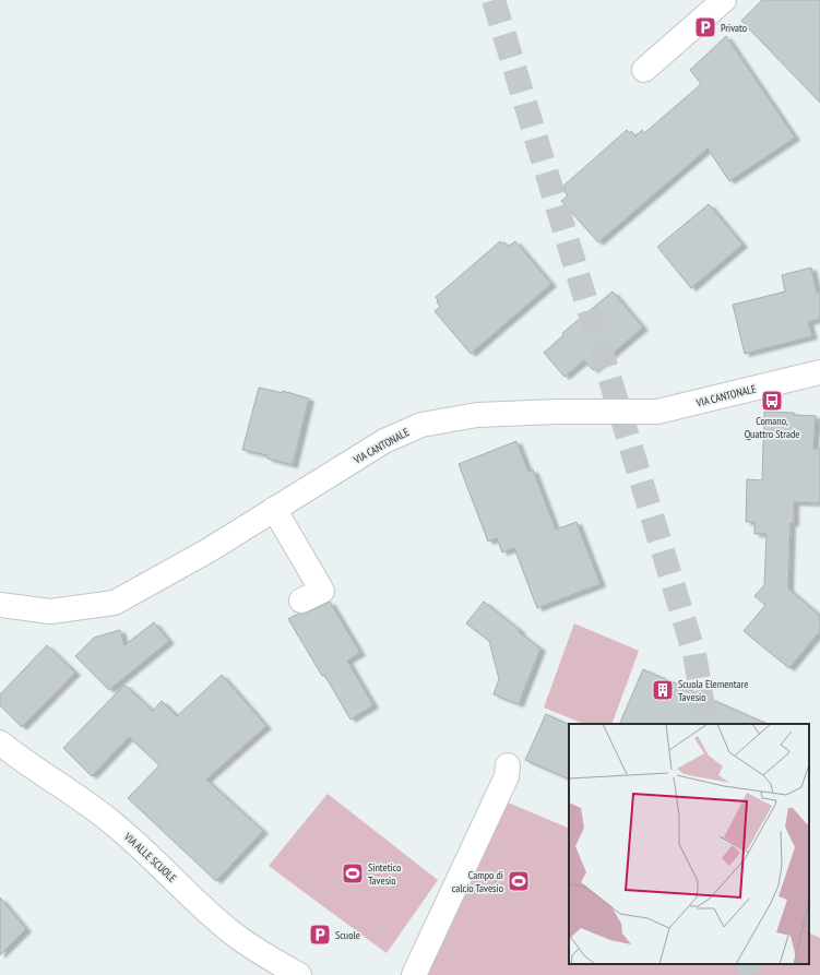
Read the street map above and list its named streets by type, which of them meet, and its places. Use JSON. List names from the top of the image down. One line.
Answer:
{"streets":{"street":["VIA CANTONALE","VIA ALLE SCUOLE"]},"places":{"parking":["Privato","Scuole"],"bus stop":["Comano, Quattro Strade"],"building":["Scuola Elementare Tavesio"],"sports":["Sintetico Tavesio","Campo di calcio Tavesio"]}}
